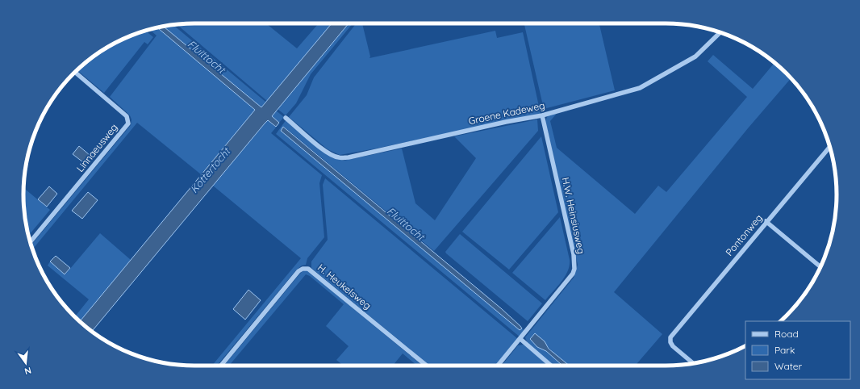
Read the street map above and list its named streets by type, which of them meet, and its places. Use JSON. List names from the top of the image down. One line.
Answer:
{"streets":{"street":["Groene Kadeweg","Linnaeusweg","H.W. Heinsiusweg","Pontonweg","H. Heukelsweg"]},"crossings":[["Groene Kadeweg","H.W. Heinsiusweg"]],"water":["Fluittocht","Kottertocht"],"legend":["Road","Park","Water"],"north":"bottom"}
